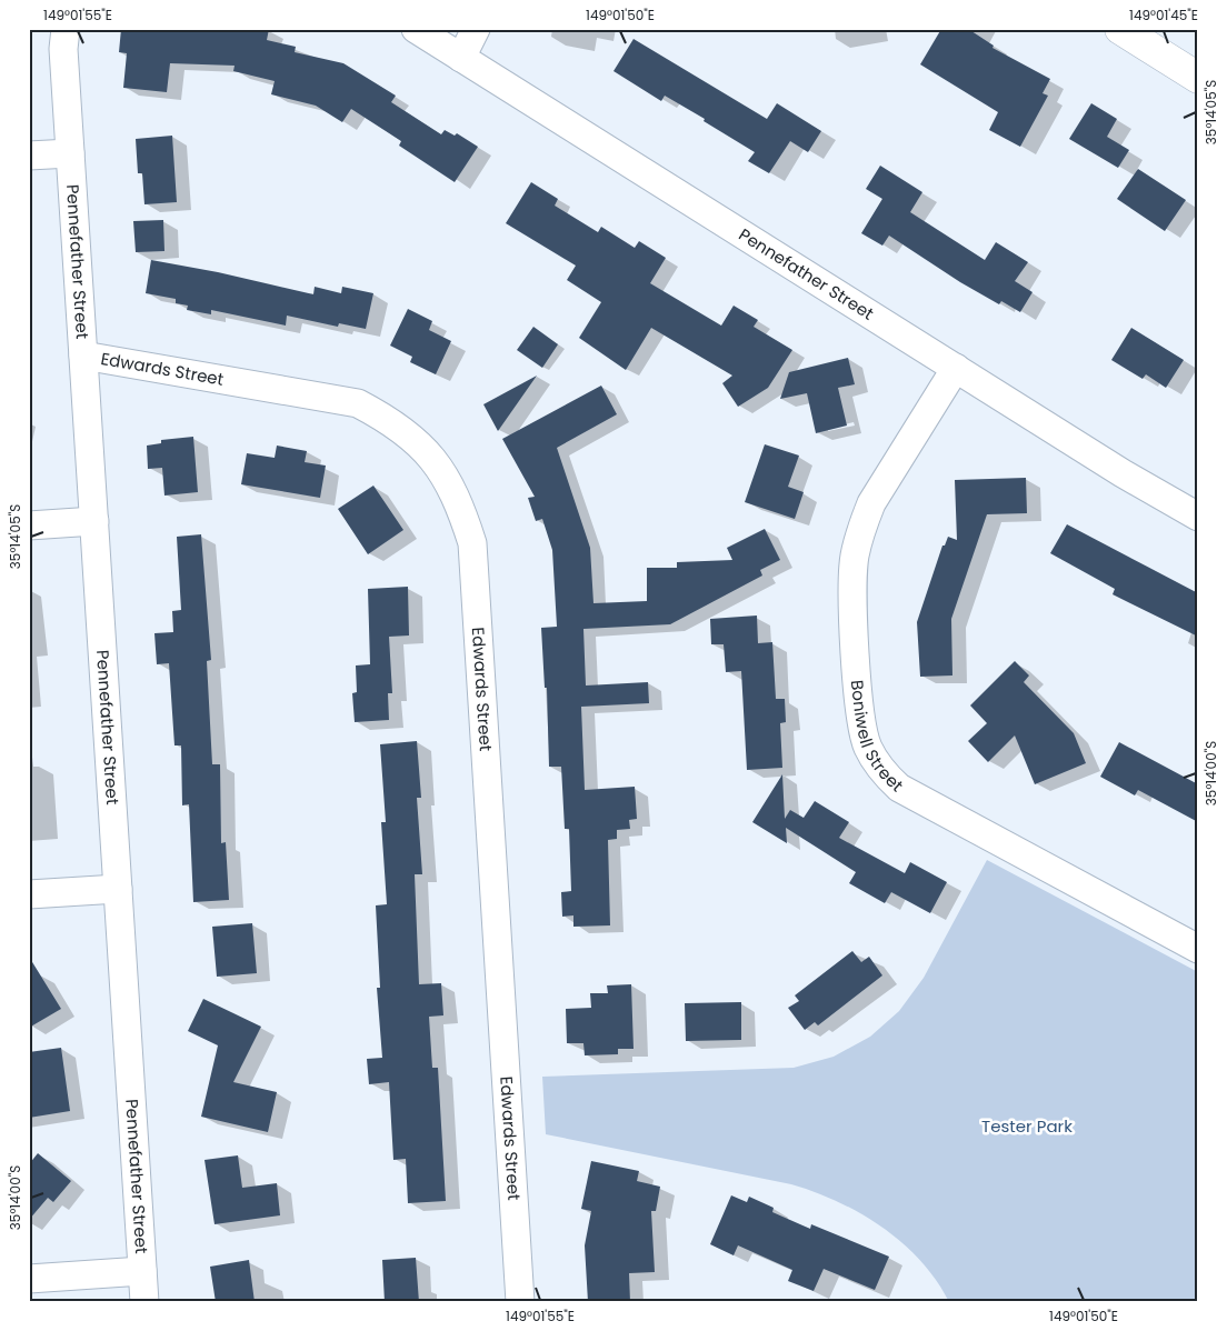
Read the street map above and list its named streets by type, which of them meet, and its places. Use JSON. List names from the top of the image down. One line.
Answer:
{"streets":{"street":["Pennefather Street","Edwards Street","Boniwell Street"]},"crossings":[["Pennefather Street","Edwards Street"],["Pennefather Street","Boniwell Street"]],"parks":["Tester Park"],"coordinates":["149°01'55\"E","149°01'50\"E","149°01'45\"E","35°14'05\"S","35°14'00\"S"]}
